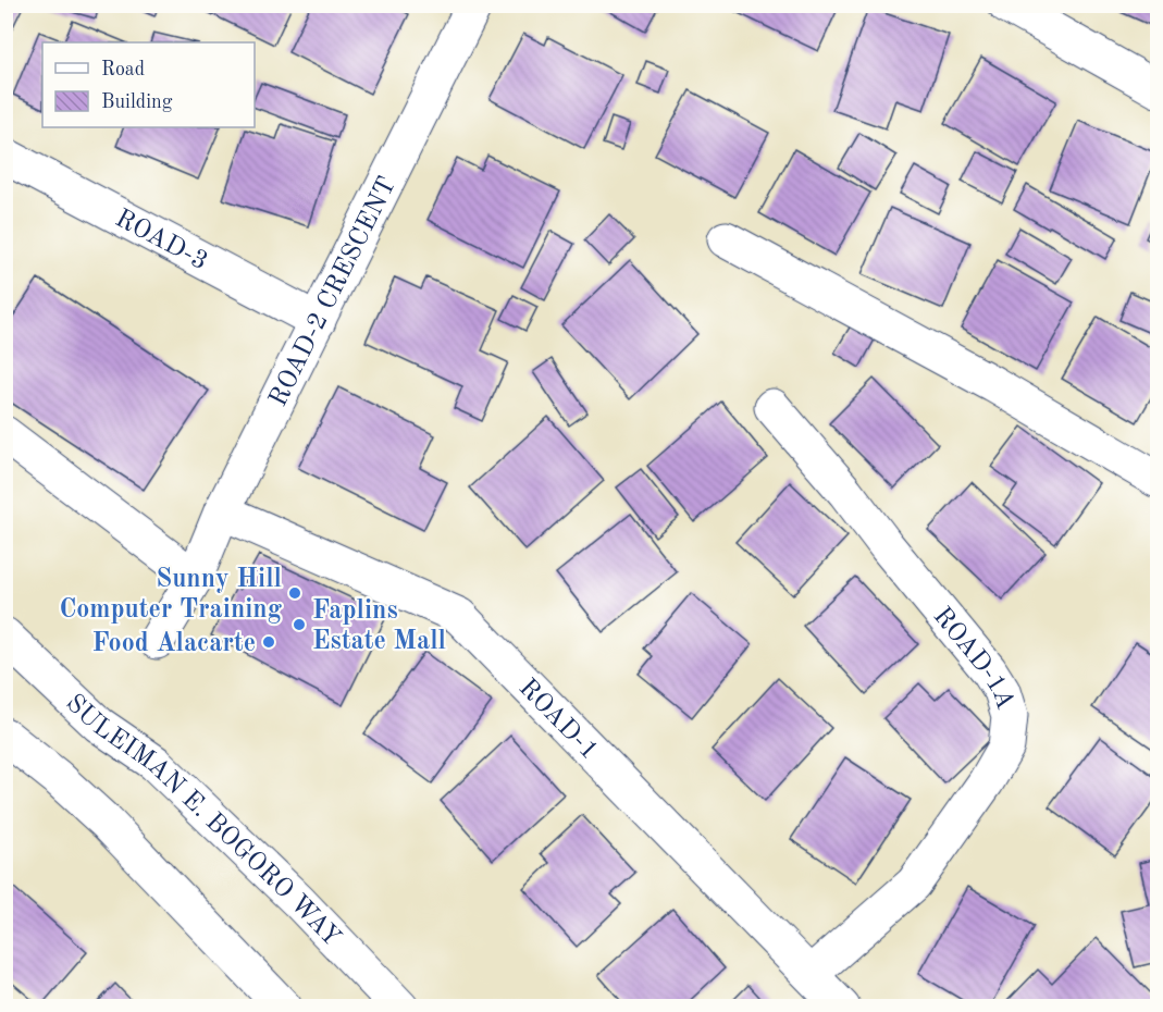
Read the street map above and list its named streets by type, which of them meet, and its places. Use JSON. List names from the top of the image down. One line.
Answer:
{"streets":{"street":["ROAD-3","ROAD-2 CRESCENT","ROAD-1A","ROAD-1","SULEIMAN E. BOGORO WAY"]},"crossings":[["ROAD-3","ROAD-2 CRESCENT"],["ROAD-2 CRESCENT","ROAD-1"],["ROAD-1A","ROAD-1"]],"places":["Sunny Hill Computer Training","Faplins Estate Mall","Food Alacarte"],"legend":["Road","Building"]}
